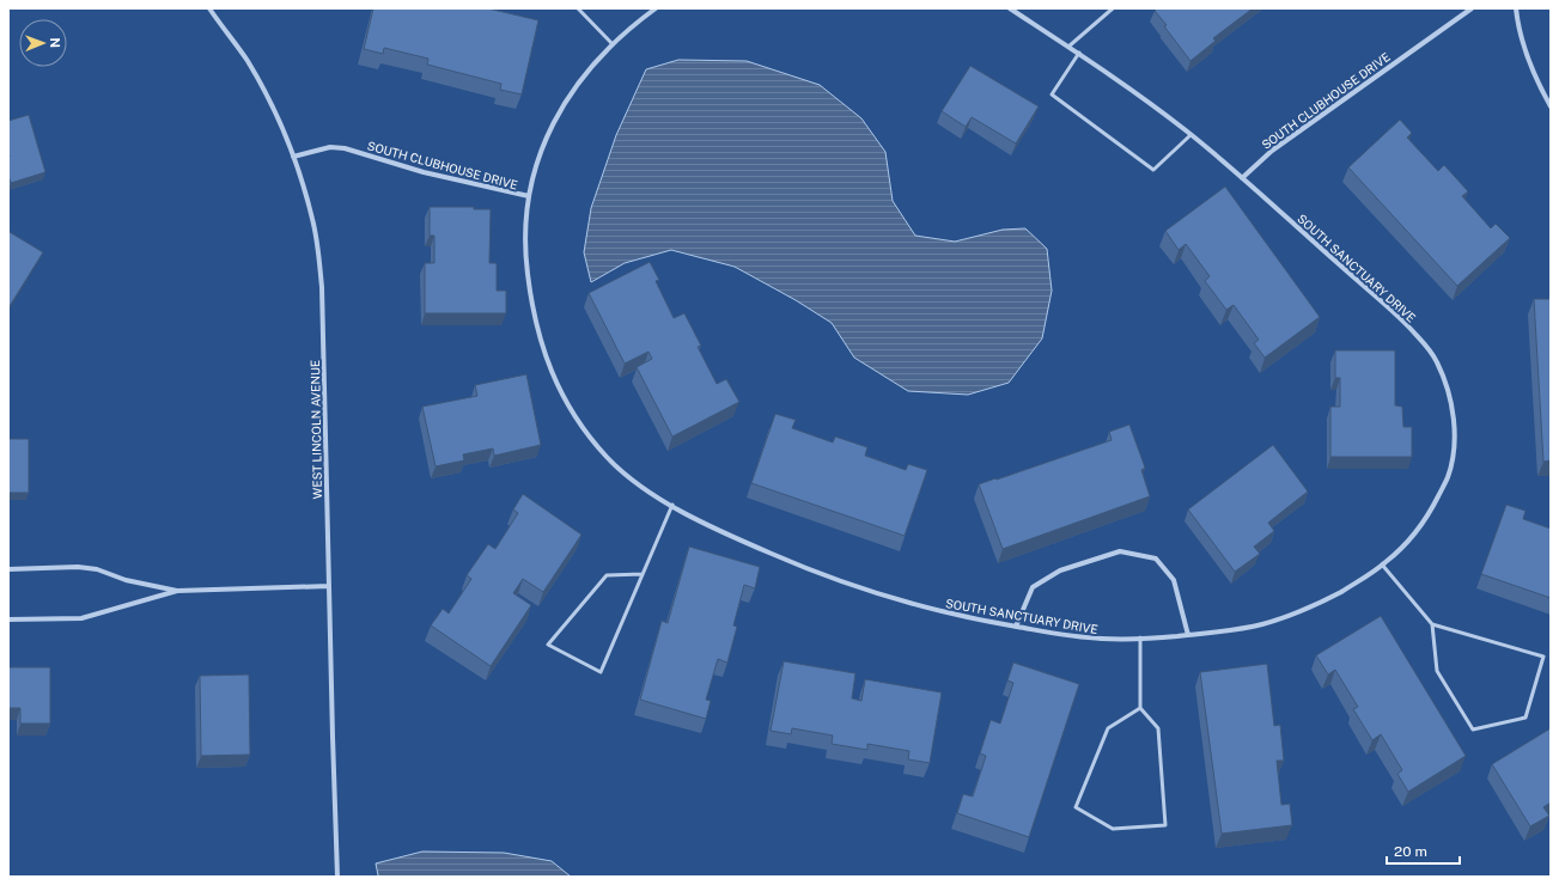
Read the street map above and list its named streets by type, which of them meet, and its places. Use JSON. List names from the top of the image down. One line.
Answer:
{"streets":{"street":["SOUTH CLUBHOUSE DRIVE","SOUTH SANCTUARY DRIVE","WEST LINCOLN AVENUE"]},"crossings":[["SOUTH CLUBHOUSE DRIVE","SOUTH SANCTUARY DRIVE"],["SOUTH CLUBHOUSE DRIVE","WEST LINCOLN AVENUE"]],"scale_bar":"20 m","north":"right"}
